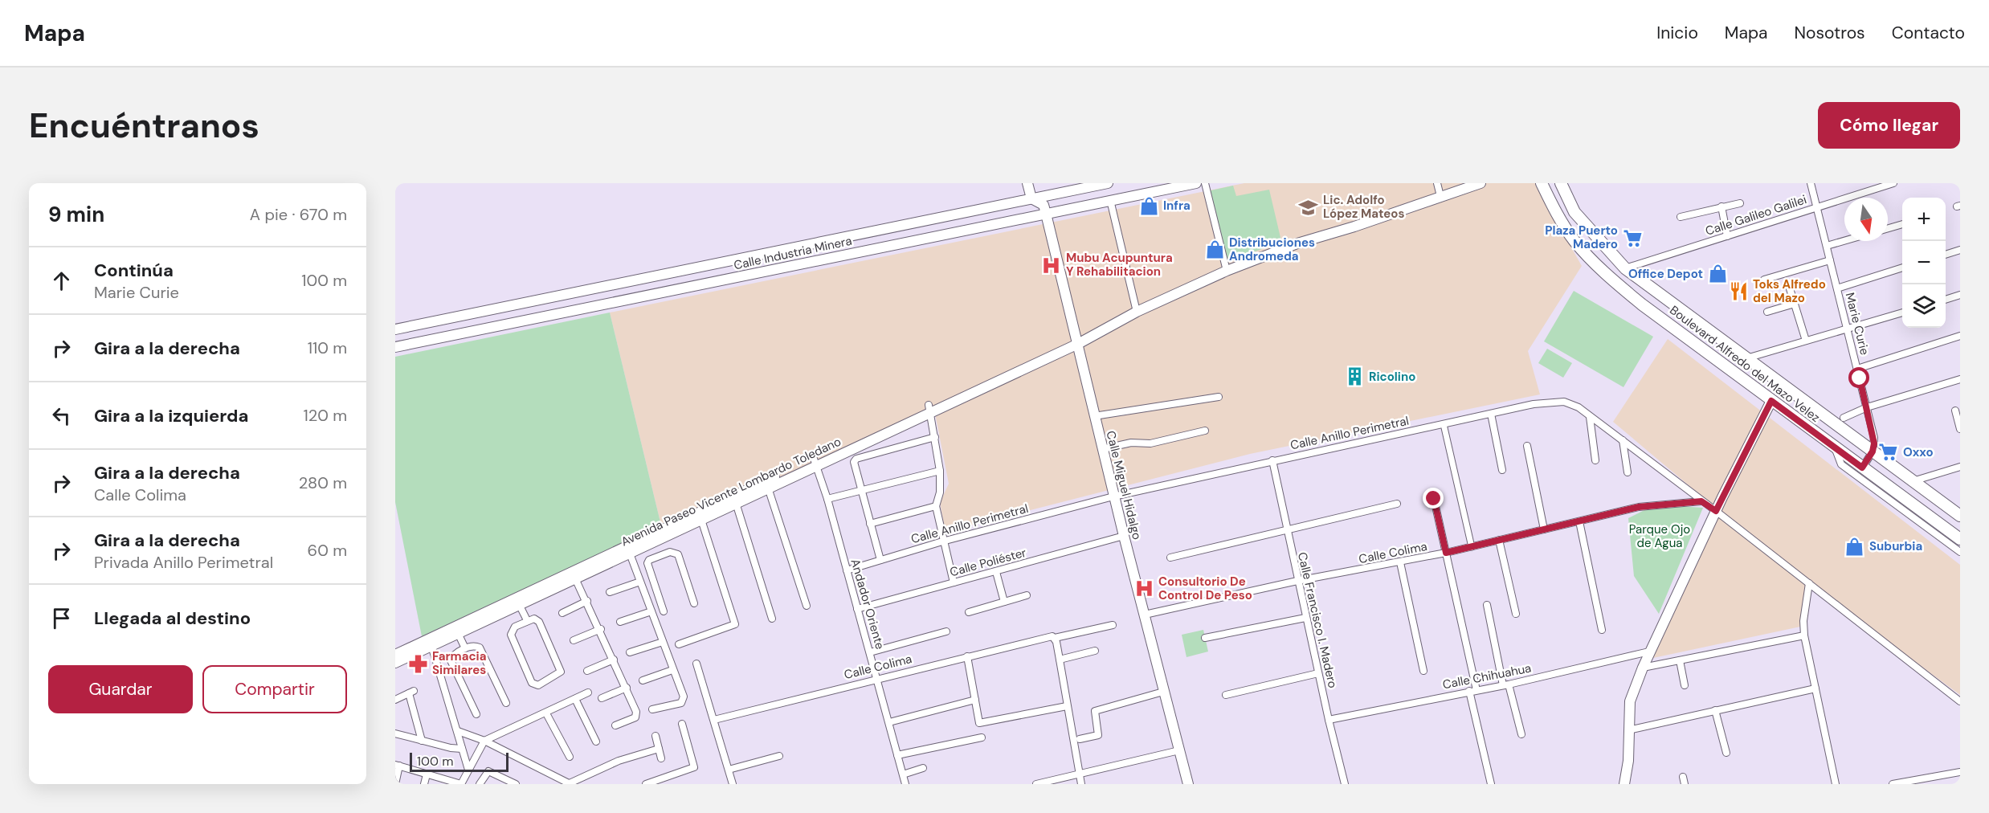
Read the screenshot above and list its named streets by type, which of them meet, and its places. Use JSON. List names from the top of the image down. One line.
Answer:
{"streets":{"main road":["Calle Industria Minera","Boulevard Alfredo del Mazo Velez","Calle Miguel Hidalgo","Avenida Paseo Vicente Lombardo Toledano"],"street":["Calle Galileo Galilei","Marie Curie","Calle Anillo Perimetral","Calle Colima","Calle Poliéster","Andador Oriente","Calle Francisco I. Madero","Calle Chihuahua"]},"crossings":[["Calle Galileo Galilei","Marie Curie"],["Calle Galileo Galilei","Boulevard Alfredo del Mazo Velez"],["Calle Industria Minera","Calle Miguel Hidalgo"],["Marie Curie","Boulevard Alfredo del Mazo Velez"],["Calle Anillo Perimetral","Calle Miguel Hidalgo"],["Calle Anillo Perimetral","Calle Colima"],["Calle Anillo Perimetral","Andador Oriente"],["Calle Anillo Perimetral","Calle Francisco I. Madero"],["Calle Miguel Hidalgo","Avenida Paseo Vicente Lombardo Toledano"],["Calle Miguel Hidalgo","Calle Colima"],["Calle Miguel Hidalgo","Calle Poliéster"],["Avenida Paseo Vicente Lombardo Toledano","Andador Oriente"],["Calle Colima","Andador Oriente"],["Calle Colima","Calle Francisco I. Madero"],["Calle Poliéster","Andador Oriente"],["Calle Francisco I. Madero","Calle Chihuahua"]],"parks":["Parque Ojo de Agua"],"places":{"shop":["Infra","Distribuciones Andromeda","Office Depot","Suburbia"],"school or university":["Lic. Adolfo López Mateos"],"supermarket":["Plaza Puerto Madero","Oxxo"],"hospital":["Mubu Acupuntura Y Rehabilitacion","Consultorio De Control De Peso"],"restaurant":["Toks Alfredo del Mazo"],"building":["Ricolino"],"pharmacy":["Farmacia Similares"]},"scale_bar":"100 m","north":"bottom","page":{"header":"Mapa","nav":["Inicio","Mapa","Nosotros","Contacto"],"buttons":["Cómo llegar",["Guardar","Compartir"]],"title":"Encuéntranos","heading":["9 min","A pie · 670 m"],"map_buttons":["+","−"],"list":[["Continúa","Marie Curie","100 m"],["Gira a la derecha","110 m"],["Gira a la izquierda","120 m"],["Gira a la derecha","Calle Colima","280 m"],["Gira a la derecha","Privada Anillo Perimetral","60 m"],"Llegada al destino"],"scale":"100 m"}}
